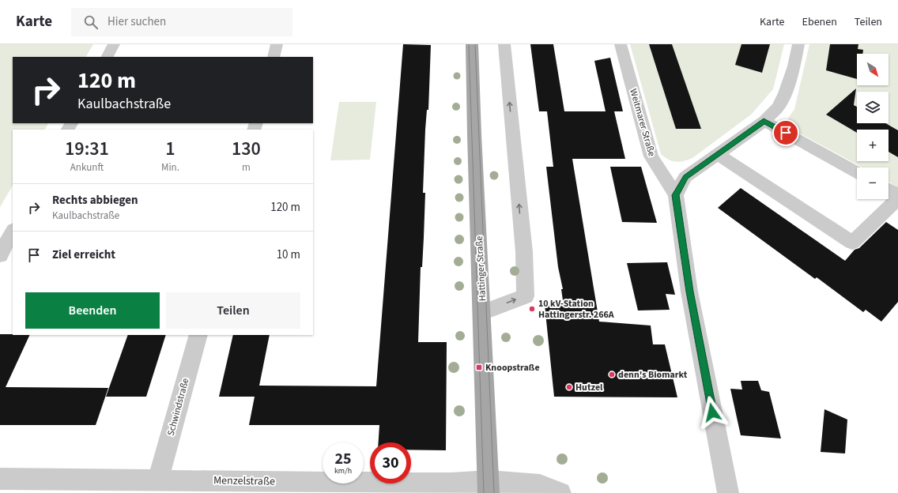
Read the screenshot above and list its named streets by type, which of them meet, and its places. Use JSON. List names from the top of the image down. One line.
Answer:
{"streets":{"main road":["Hattinger Straße"],"street":["Weitmarer Straße","Schwindstraße","Menzelstraße"]},"crossings":[["Hattinger Straße","Menzelstraße"],["Schwindstraße","Menzelstraße"]],"places":{"other":["10 kV-Station Hattingerstr. 266A","denn's Biomarkt","Hutzel"],"transit":["Knoopstraße"]},"north":"bottom right","page":{"header":"Karte","search":"Hier suchen","nav":["Karte","Ebenen","Teilen"],"map_buttons":["+","−"],"turn":["120 m","Kaulbachstraße"],"eta":["19:31","Ankunft","1","Min.","130","m"],"list":[{"name":"Rechts abbiegen","note":"Kaulbachstraße","value":"120 m"},{"name":"Ziel erreicht","value":"10 m"}],"buttons":["Beenden","Teilen"],"speed":"25 km/h","limit":"30"}}
